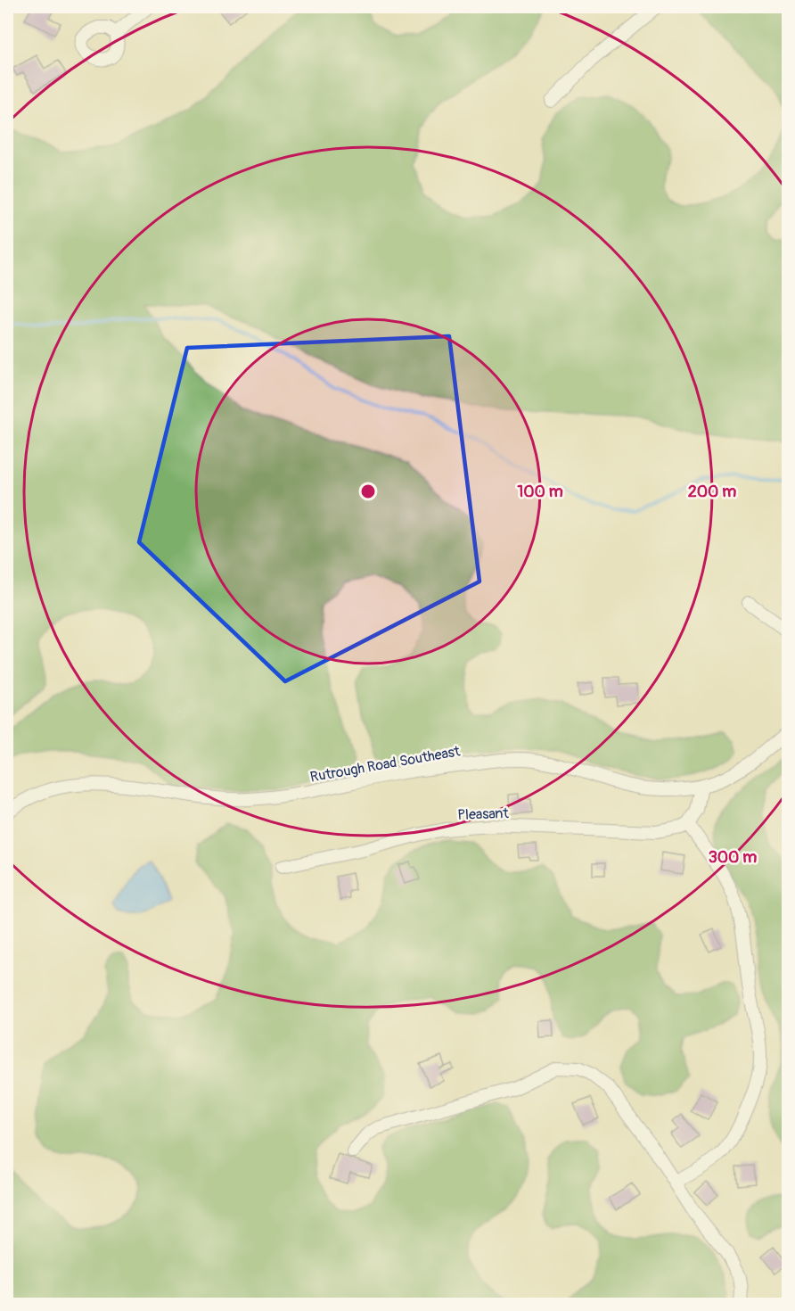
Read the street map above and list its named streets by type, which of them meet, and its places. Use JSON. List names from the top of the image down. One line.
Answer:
{"streets":{"street":["Rutrough Road Southeast","Pleasant"]},"rings":["100 m","200 m","300 m"]}
